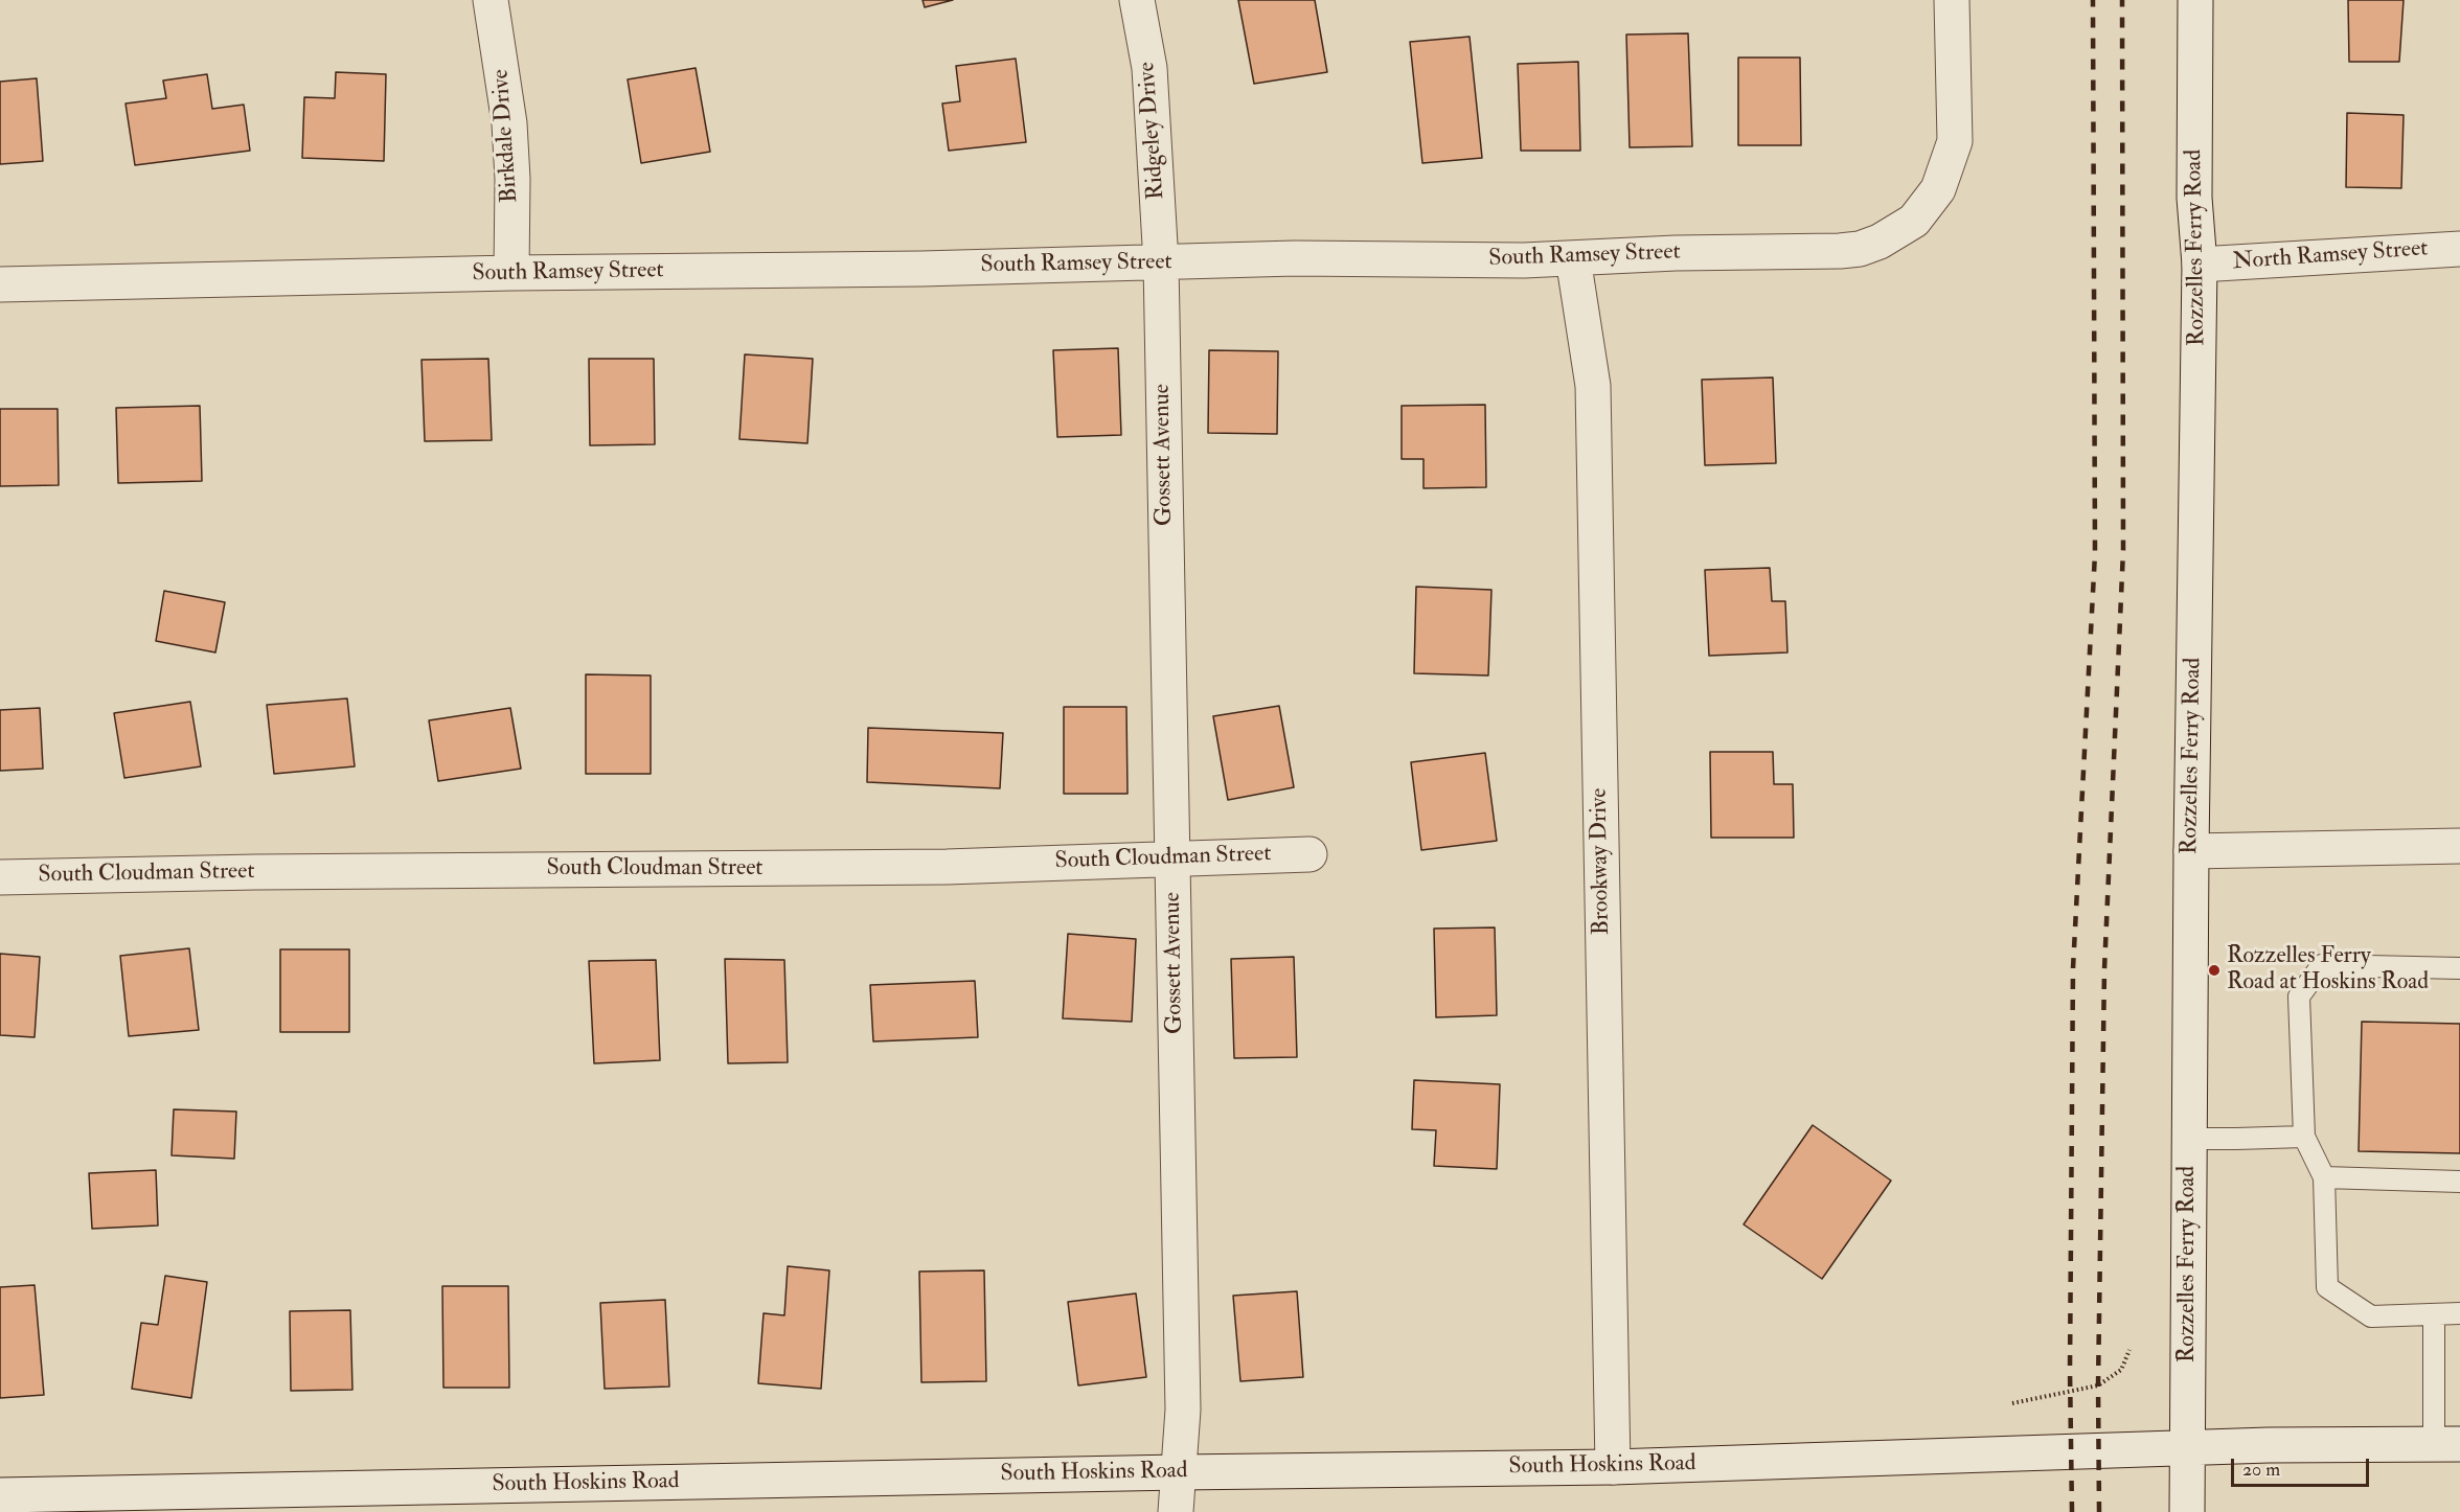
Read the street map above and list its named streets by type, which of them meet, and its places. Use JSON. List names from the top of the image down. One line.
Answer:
{"streets":{"street":["Ridgeley Drive","Birkdale Drive","Rozzelles Ferry Road","South Ramsey Street","North Ramsey Street","Gossett Avenue","South Cloudman Street","Brookway Drive","South Hoskins Road"]},"crossings":[["Ridgeley Drive","South Ramsey Street"],["Ridgeley Drive","Gossett Avenue"],["Birkdale Drive","South Ramsey Street"],["Rozzelles Ferry Road","North Ramsey Street"],["Rozzelles Ferry Road","South Hoskins Road"],["South Ramsey Street","Gossett Avenue"],["South Ramsey Street","Brookway Drive"],["Gossett Avenue","South Cloudman Street"],["Gossett Avenue","South Hoskins Road"],["Brookway Drive","South Hoskins Road"]],"places":["Rozzelles Ferry Road at Hoskins Road"],"scale_bar":"20 m"}
